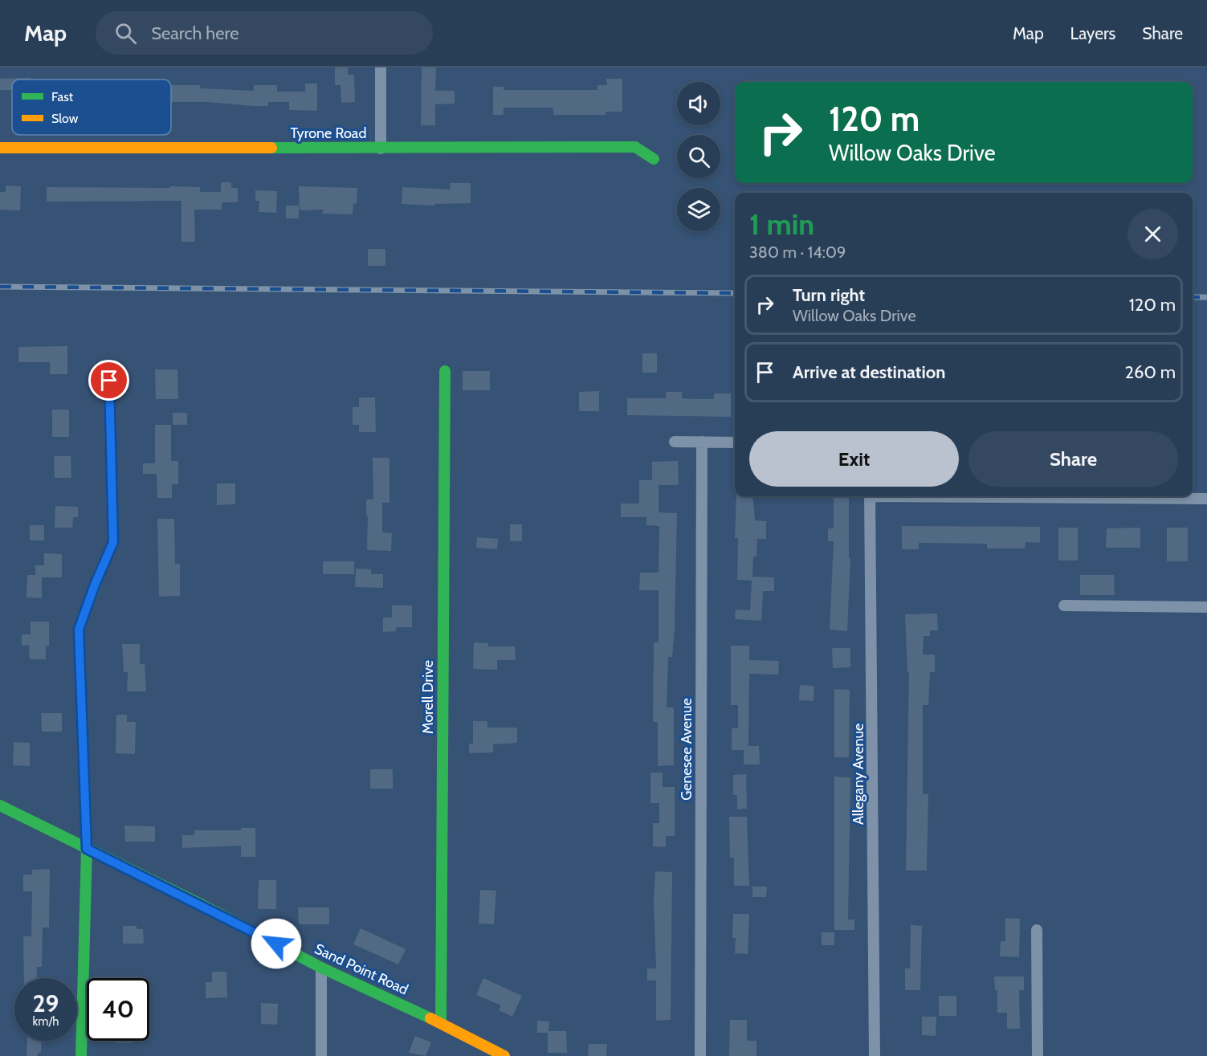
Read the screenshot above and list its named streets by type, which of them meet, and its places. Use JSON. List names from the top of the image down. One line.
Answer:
{"streets":{"street":["Tyrone Road","Morell Drive","Genesee Avenue","Allegany Avenue","Sand Point Road"]},"crossings":[["Morell Drive","Sand Point Road"]],"legend":["Fast","Slow"],"page":{"header":"Map","search":"Search here","nav":["Map","Layers","Share"],"turn":["120 m","Willow Oaks Drive"],"heading":["1 min","380 m · 14:09"],"list":[{"name":"Turn right","note":"Willow Oaks Drive","value":"120 m"},{"name":"Arrive at destination","value":"260 m"}],"buttons":["Exit","Share"],"speed":"29 km/h","limit":"40"}}
